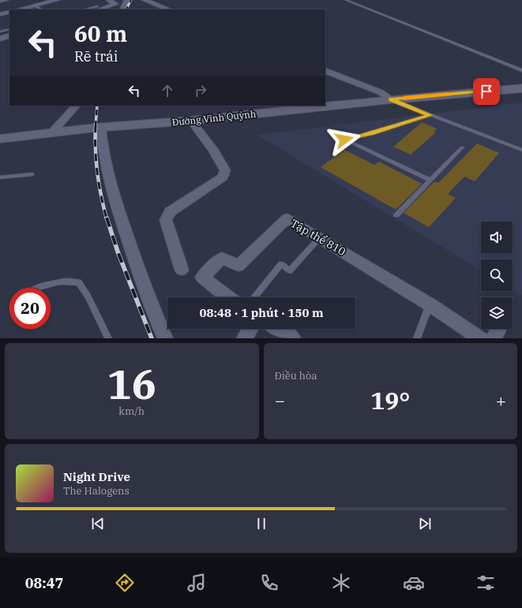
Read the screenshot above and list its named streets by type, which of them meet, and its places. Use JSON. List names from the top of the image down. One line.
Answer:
{"streets":{"street":["Đường Vĩnh Quỳnh","Tập thể 810"]},"page":{"turn":["60 m","Rẽ trái"],"limit":"20","trip":"08:48 · 1 phút · 150 m","tile":[["16","km/h"],"Điều hòa"],"heat":["−","19°","+"],"song":["Night Drive","The Halogens"],"tabs":"08:47"}}
